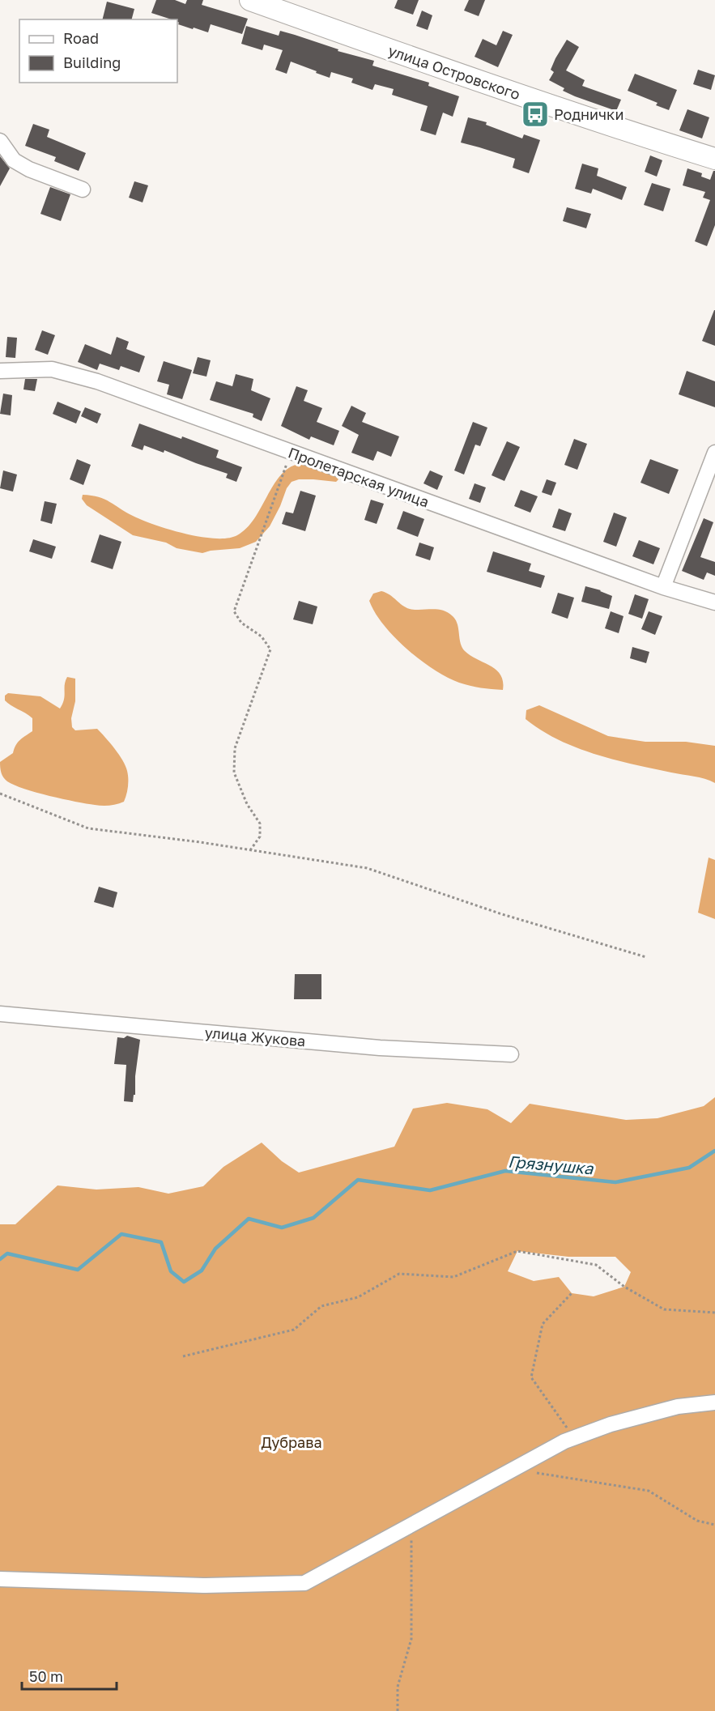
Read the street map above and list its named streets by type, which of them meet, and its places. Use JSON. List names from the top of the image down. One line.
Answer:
{"streets":{"street":["улица Островского","Пролетарская улица","улица Жукова"]},"water":["Грязнушка"],"parks":["Дубрава"],"places":{"bus stop":["Роднички"]},"legend":["Road","Building"],"scale_bar":"50 m"}
